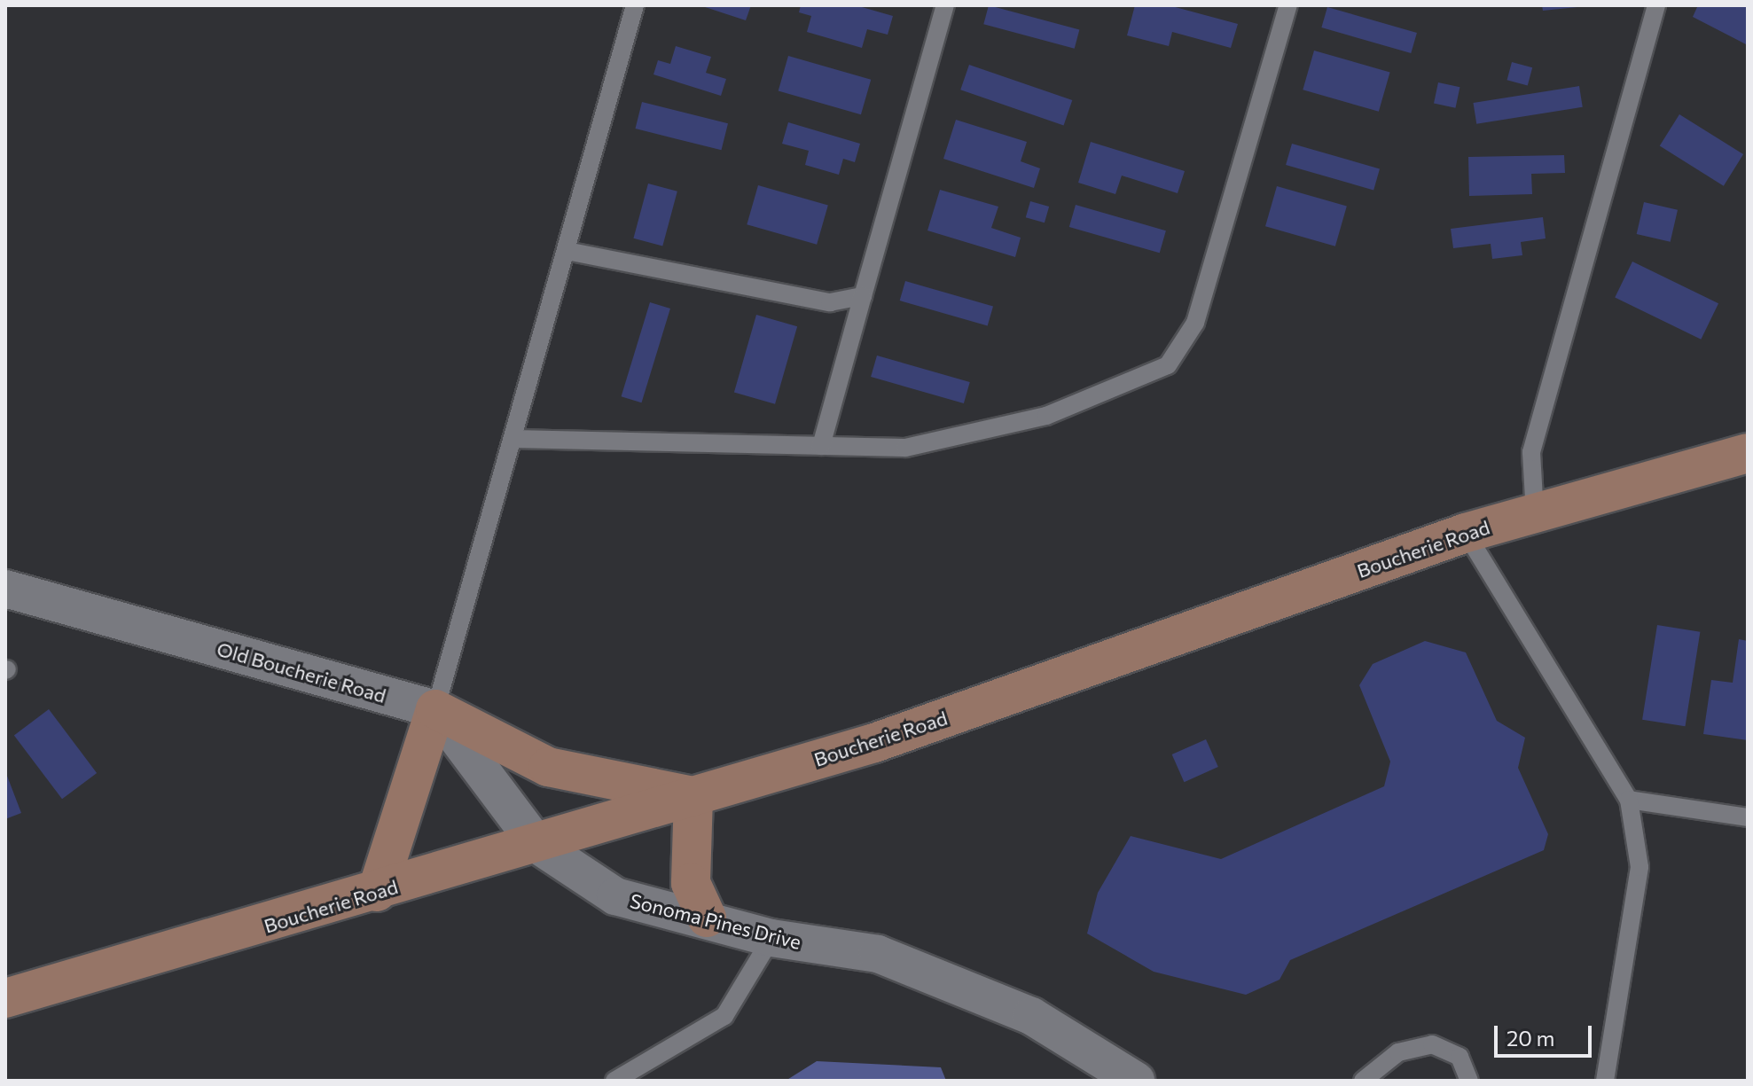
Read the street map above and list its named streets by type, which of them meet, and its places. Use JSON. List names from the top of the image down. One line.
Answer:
{"streets":{"main road":["Boucherie Road"],"street":["Old Boucherie Road","Sonoma Pines Drive"]},"crossings":[["Boucherie Road","Sonoma Pines Drive"]],"scale_bar":"20 m"}
